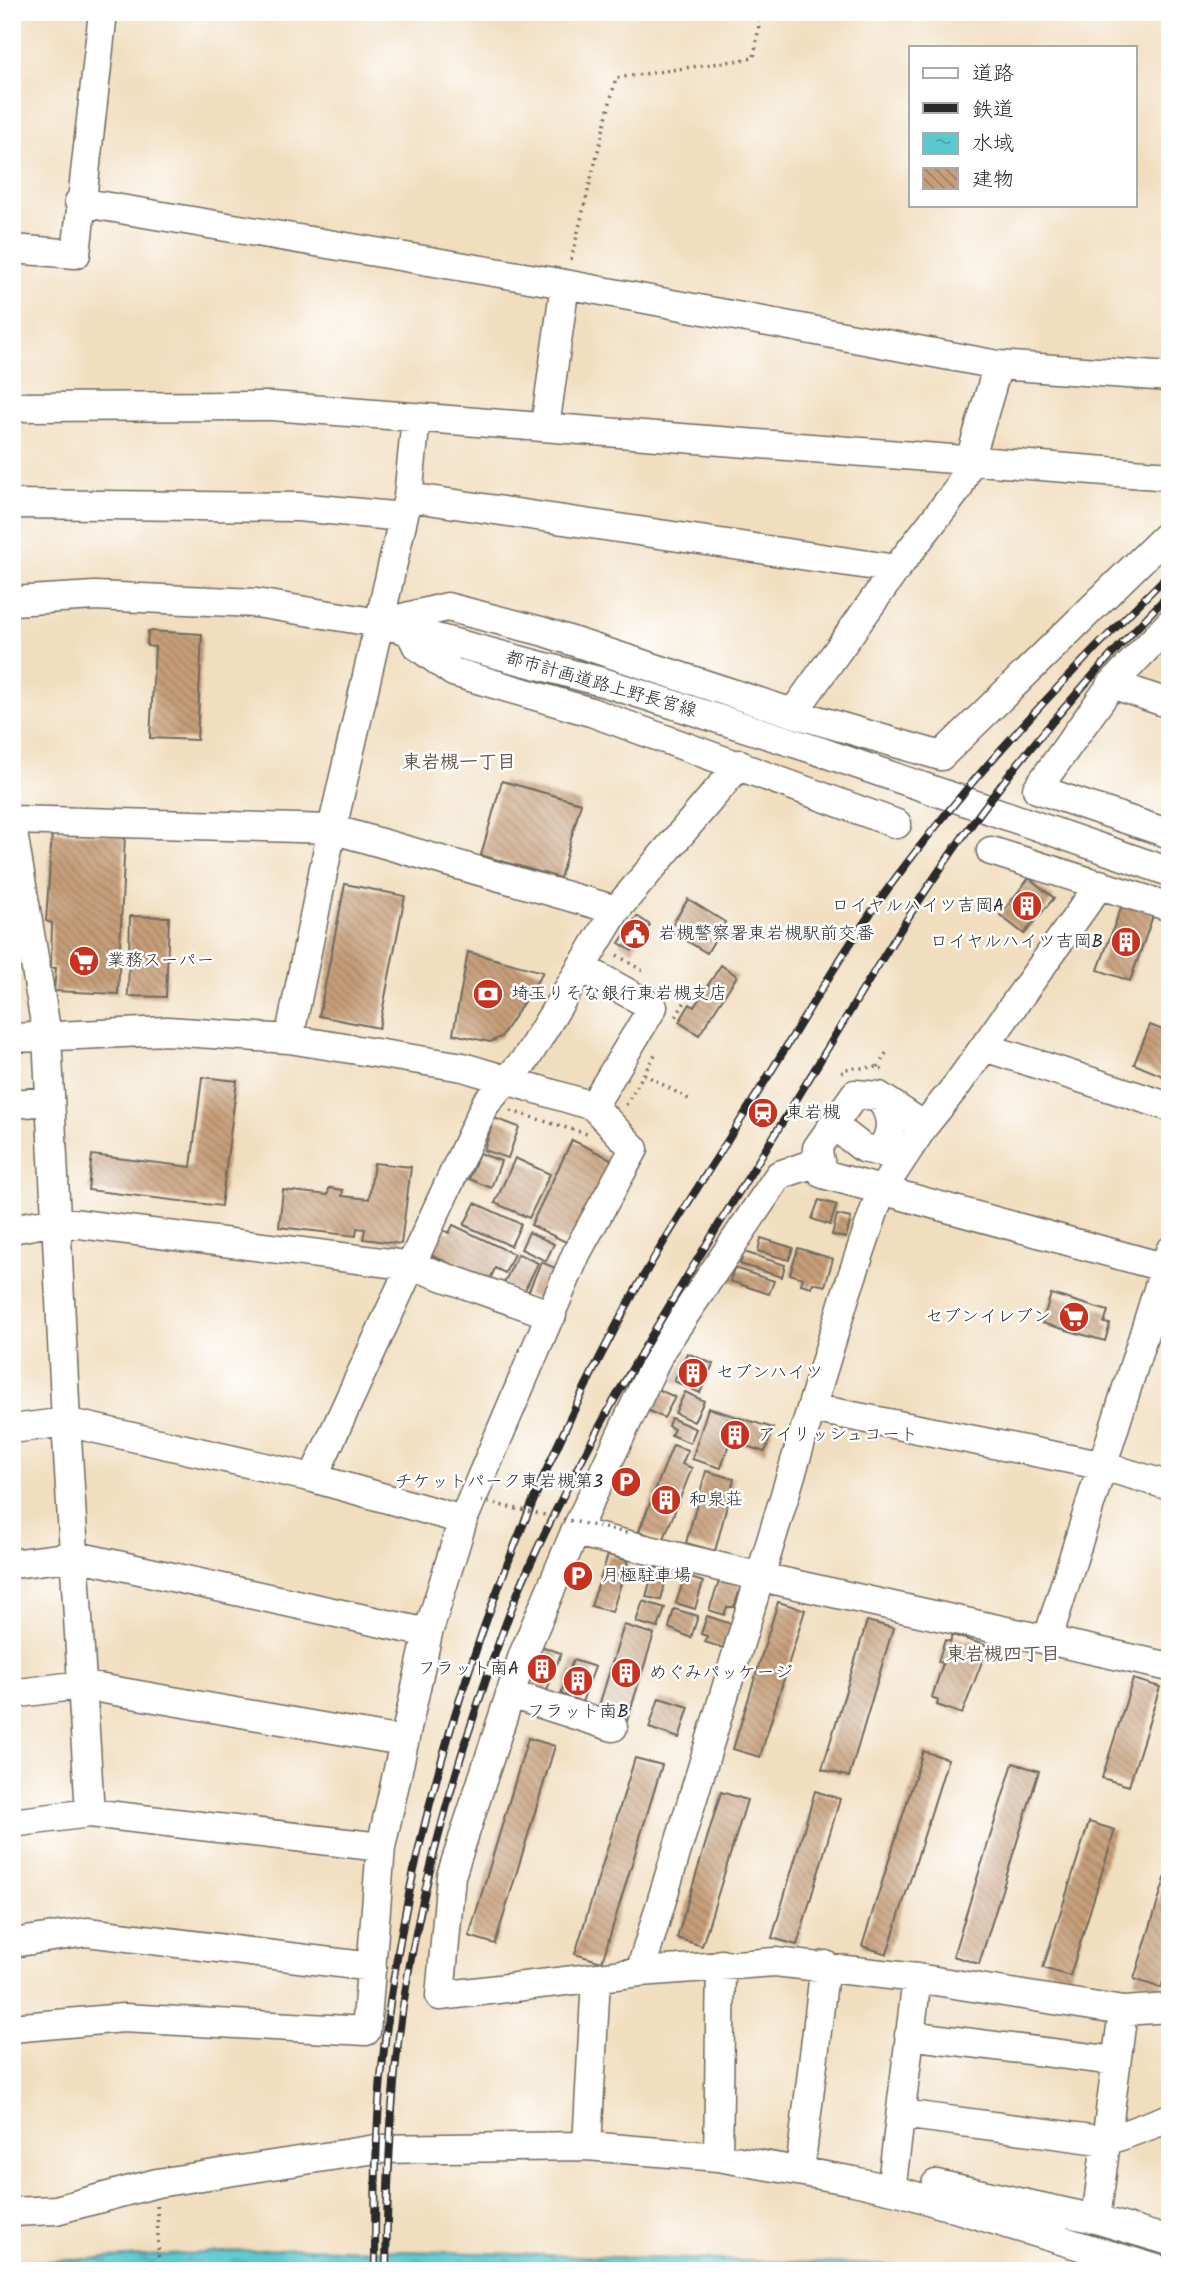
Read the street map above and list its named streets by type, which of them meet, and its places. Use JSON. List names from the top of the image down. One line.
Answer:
{"streets":{"street":["都市計画道路上野長宮線"]},"districts":["東岩槻一丁目","東岩槻四丁目"],"places":{"building":["ロイヤルハイツ吉岡A","ロイヤルハイツ吉岡B","セブンハイツ","アイリッシュコート","和泉荘","フラット南A","めぐみパッケージ","フラット南B"],"public building":["岩槻警察署東岩槻駅前交番"],"supermarket":["業務スーパー","セブンイレブン"],"bank":["埼玉りそな銀行東岩槻支店"],"station":["東岩槻"],"parking":["チケットパーク東岩槻第3","月極駐車場"]},"legend":["道路","鉄道","水域","建物"]}
